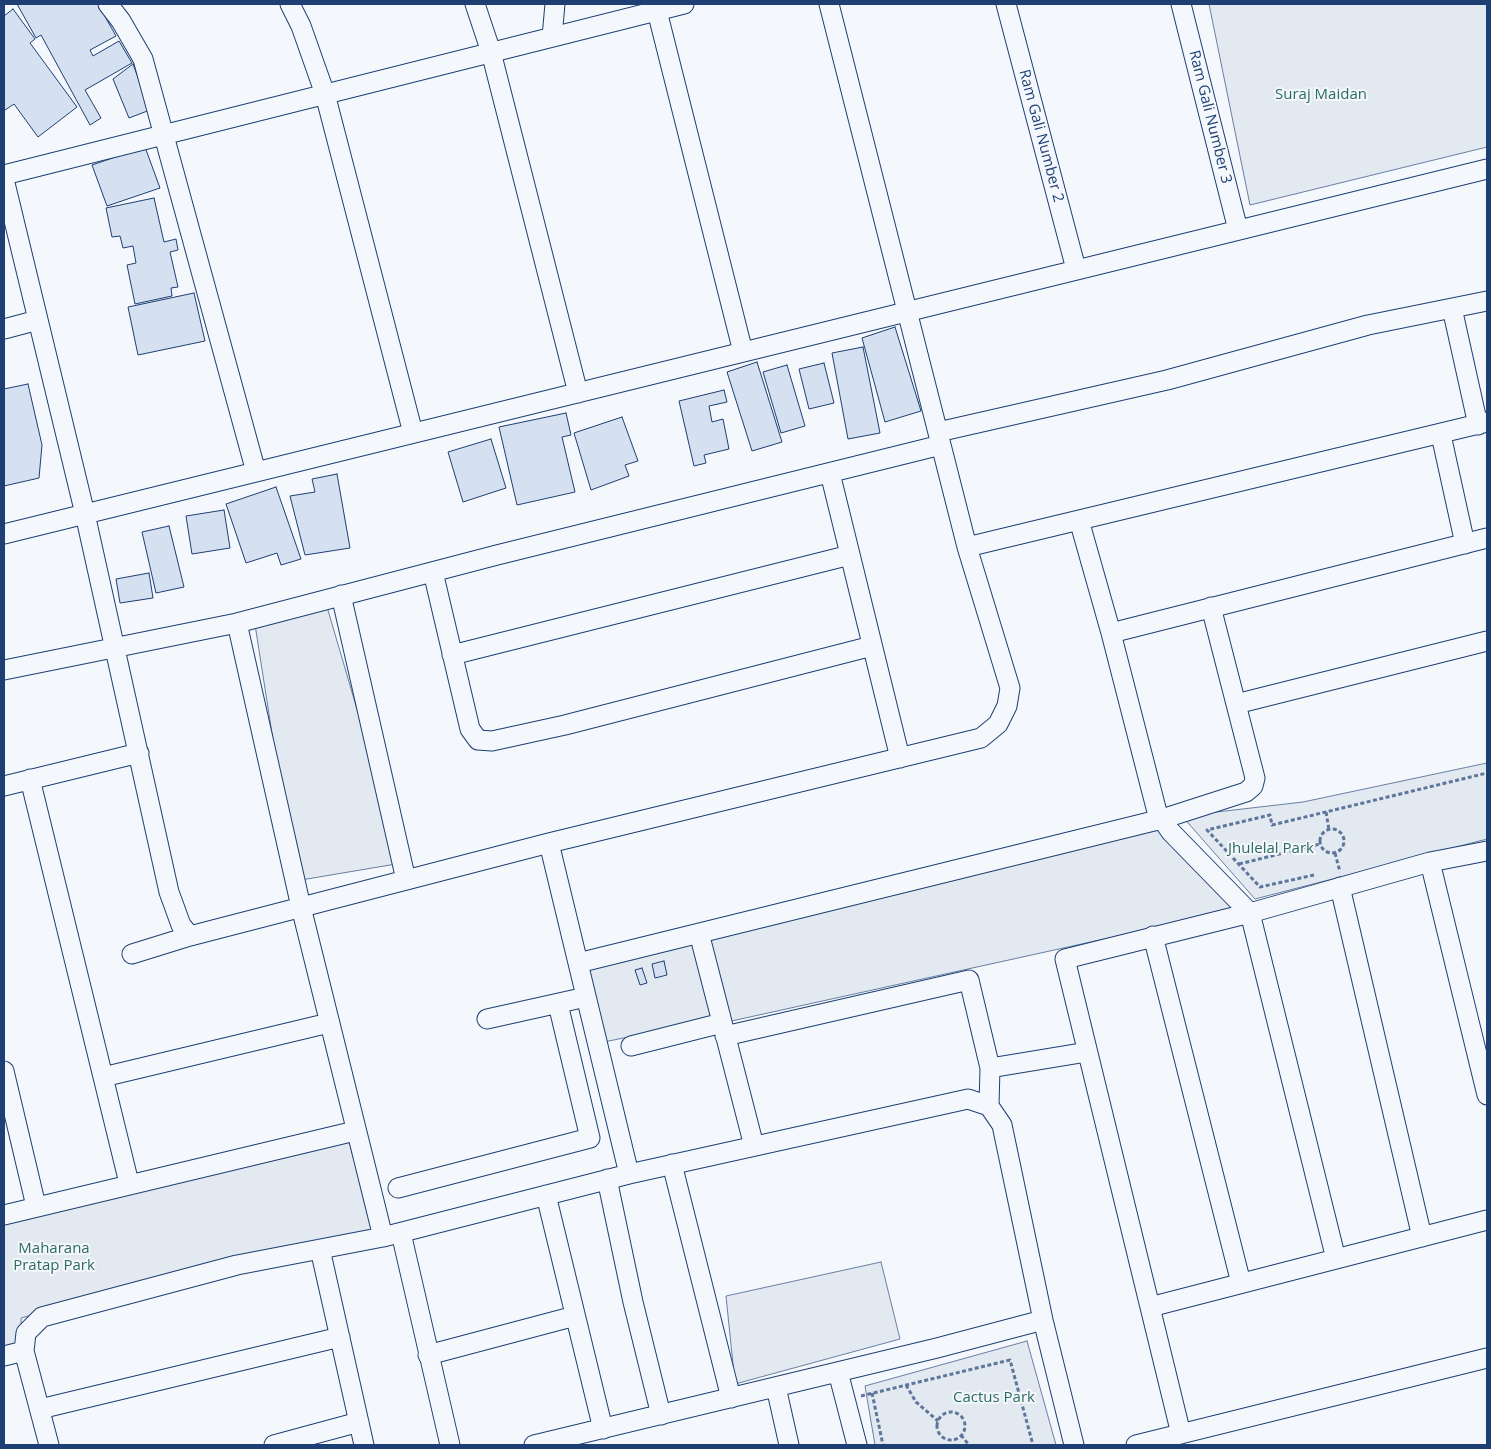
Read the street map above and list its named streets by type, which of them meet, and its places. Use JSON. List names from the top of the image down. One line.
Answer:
{"streets":{"street":["Ram Gali Number 3","Ram Gali Number 2"]},"parks":["Suraj Maidan","Jhulelal Park","Maharana Pratap Park","Cactus Park"]}
